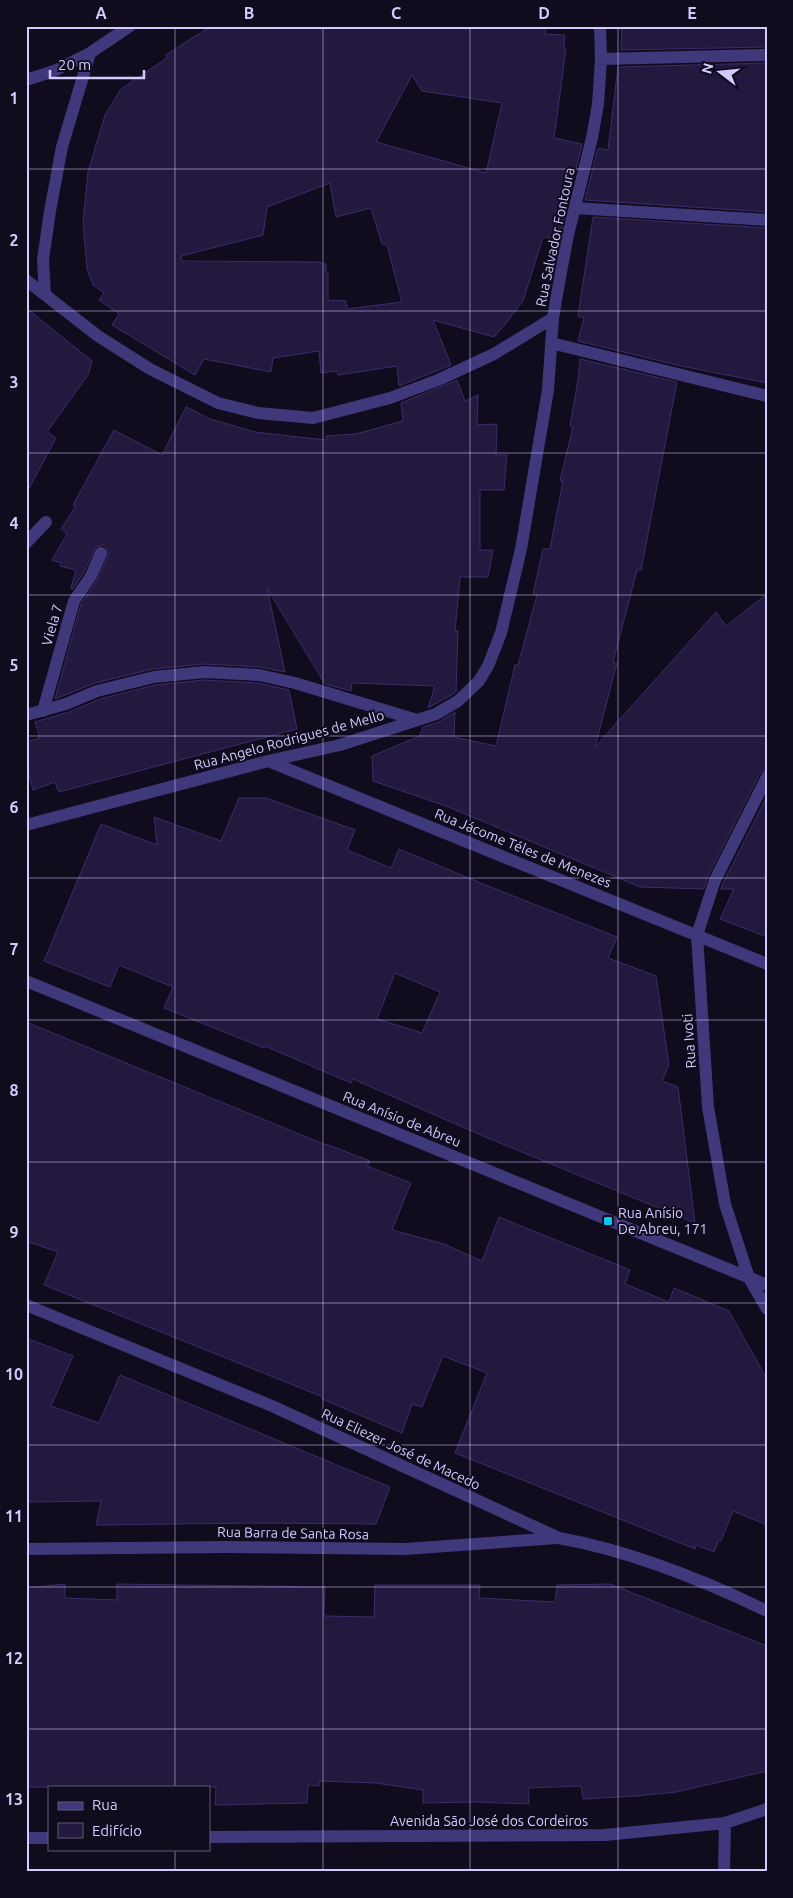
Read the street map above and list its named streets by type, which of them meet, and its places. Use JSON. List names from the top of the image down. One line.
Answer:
{"streets":{"street":["Rua Salvador Fontoura","Viela 7","Rua Angelo Rodrigues de Mello","Rua Jácome Téles de Menezes","Rua Ivoti","Rua Anísio de Abreu","Rua Eliezer José de Macedo","Rua Barra de Santa Rosa","Avenida São José dos Cordeiros"]},"crossings":[["Rua Salvador Fontoura","Rua Angelo Rodrigues de Mello"],["Rua Angelo Rodrigues de Mello","Rua Jácome Téles de Menezes"],["Rua Jácome Téles de Menezes","Rua Ivoti"],["Rua Ivoti","Rua Anísio de Abreu"],["Rua Eliezer José de Macedo","Rua Barra de Santa Rosa"]],"places":{"transit":["Rua Anísio De Abreu, 171"]},"legend":["Rua","Edifício"],"scale_bar":"20 m","north":"left","grid":{"columns":["A","B","C","D","E"],"rows":["1","2","3","4","5","6","7","8","9","10","11","12","13"]}}
